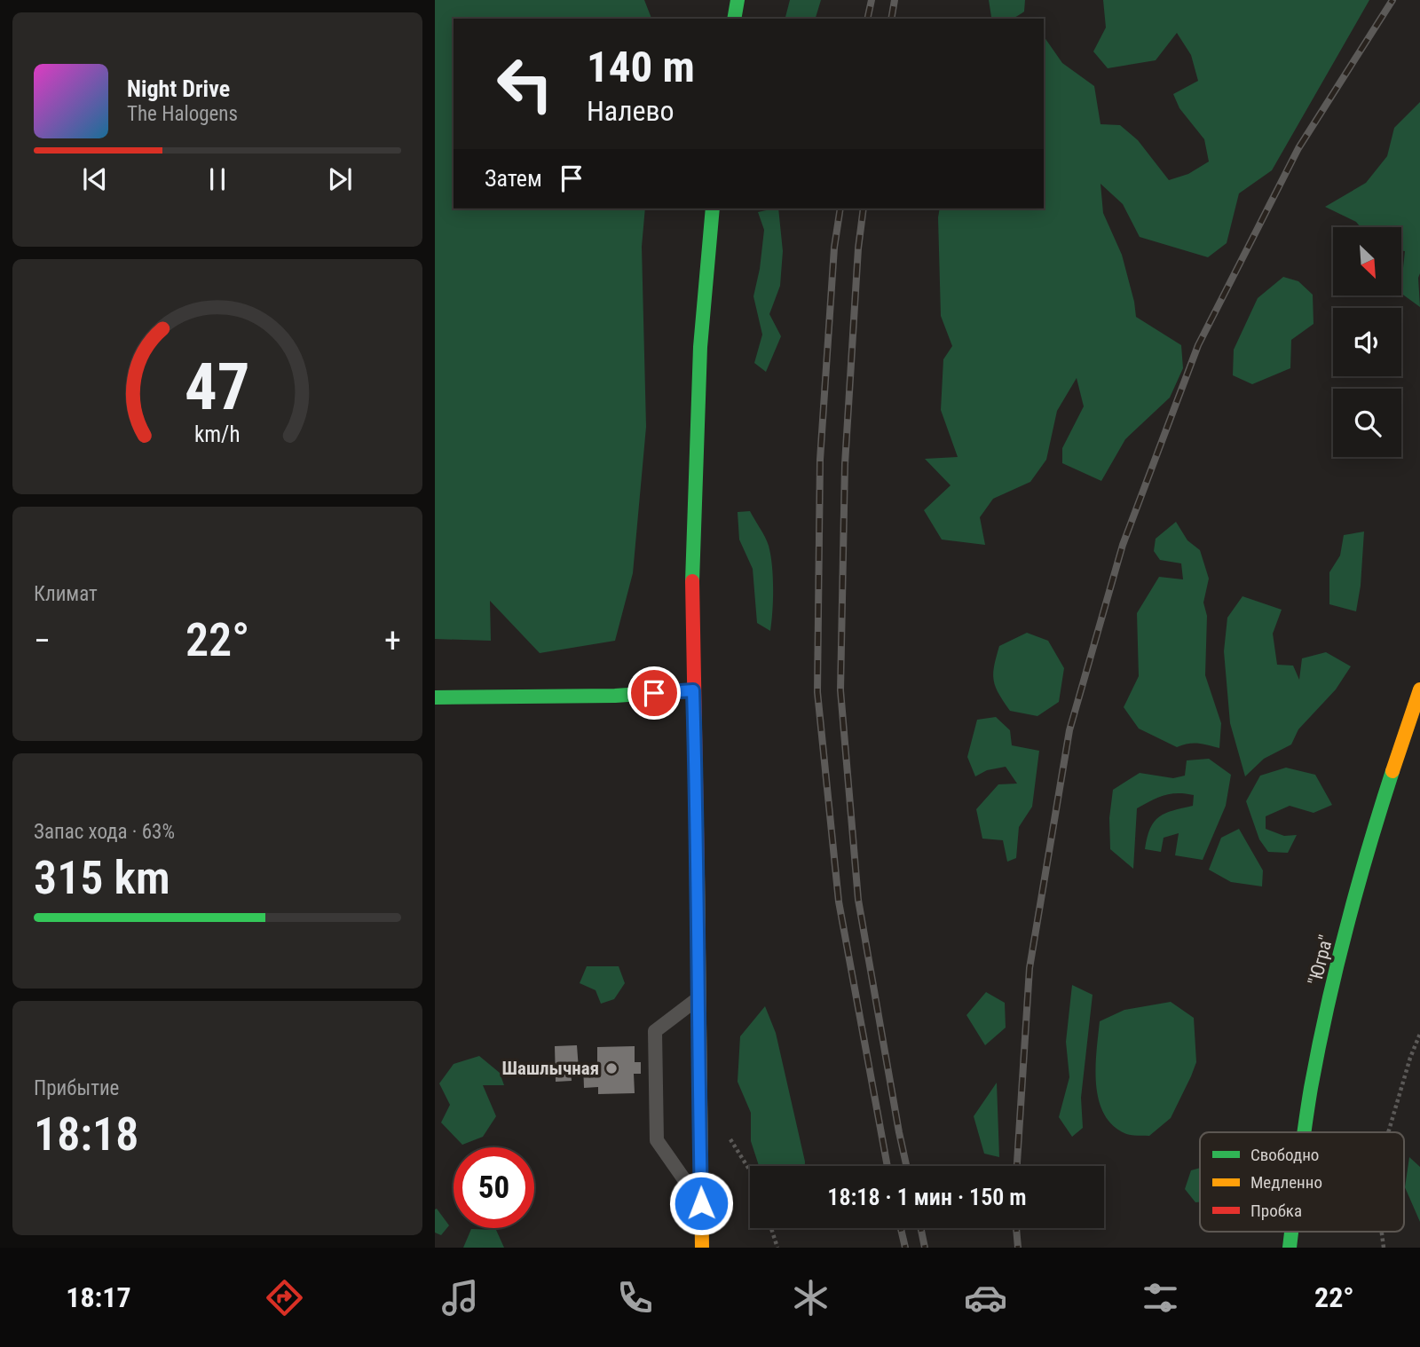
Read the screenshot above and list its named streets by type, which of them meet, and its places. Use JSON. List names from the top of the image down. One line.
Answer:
{"streets":{"main road":["\"Югра\""]},"places":["Шашлычная"],"legend":["Свободно","Медленно","Пробка"],"north":"bottom right","page":{"turn":["140 m","Налево"],"song":["Night Drive","The Halogens"],"then":"Затем","tile":["Климат",["Запас хода · 63%","315 km"],["Прибытие","18:18"]],"heat":["−","22°","+"],"limit":"50","trip":"18:18 · 1 мин · 150 m","tabs":["18:17","22°"],"gauge":["47","km/h"]}}
